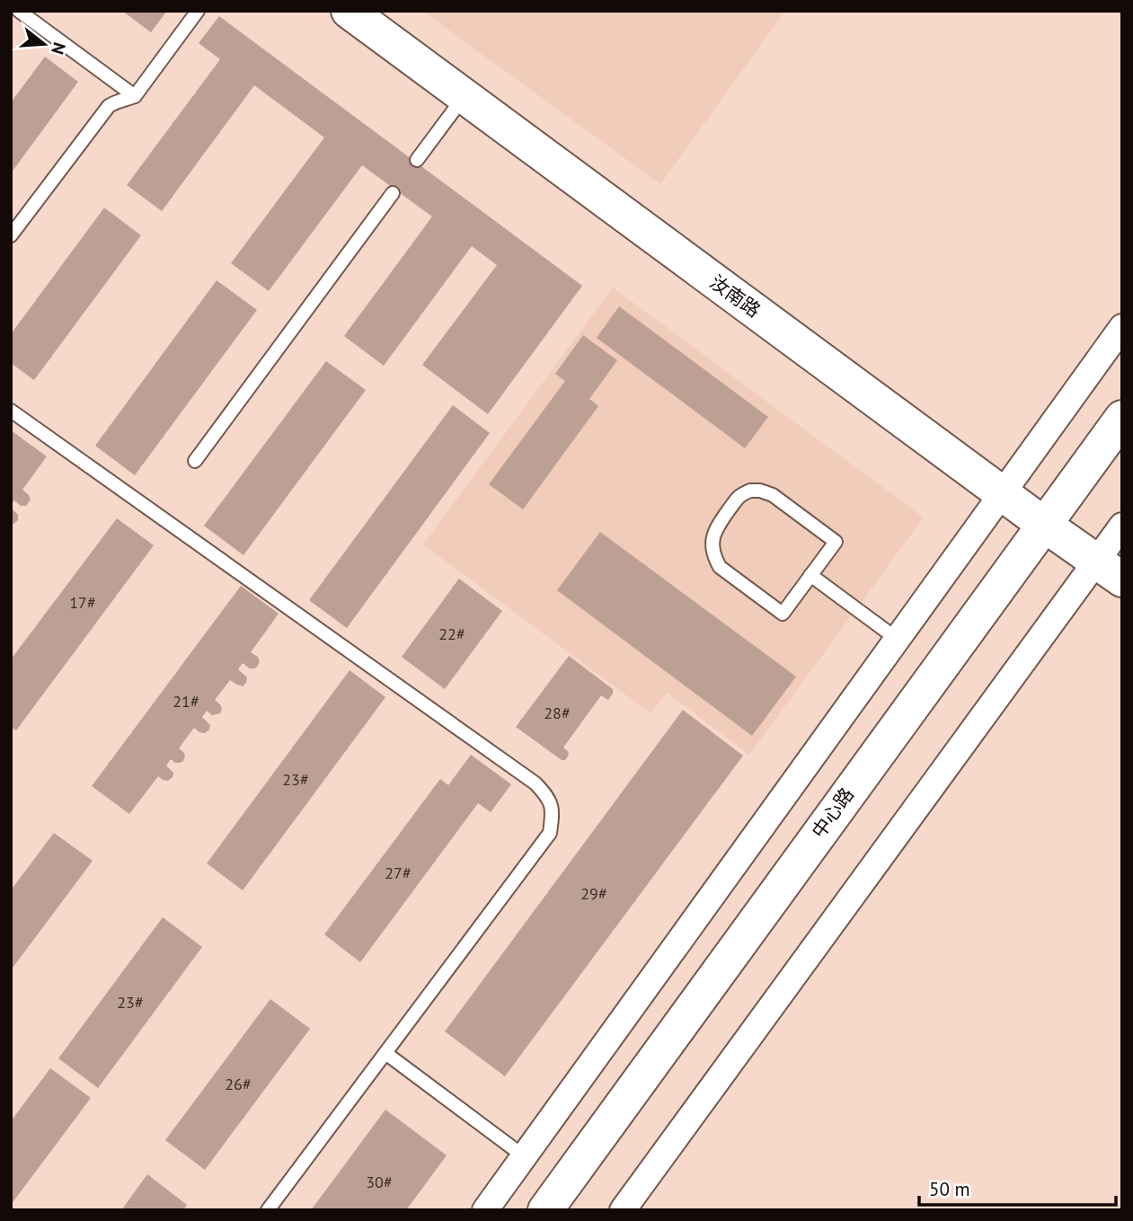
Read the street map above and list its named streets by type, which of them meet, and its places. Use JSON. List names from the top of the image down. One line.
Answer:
{"streets":{"main road":["汝南路","中心路"]},"crossings":[["汝南路","中心路"]],"house_numbers":["17#","22#","21#","28#","23#","27#","29#","23#","26#","30#"],"scale_bar":"50 m","north":"right"}
